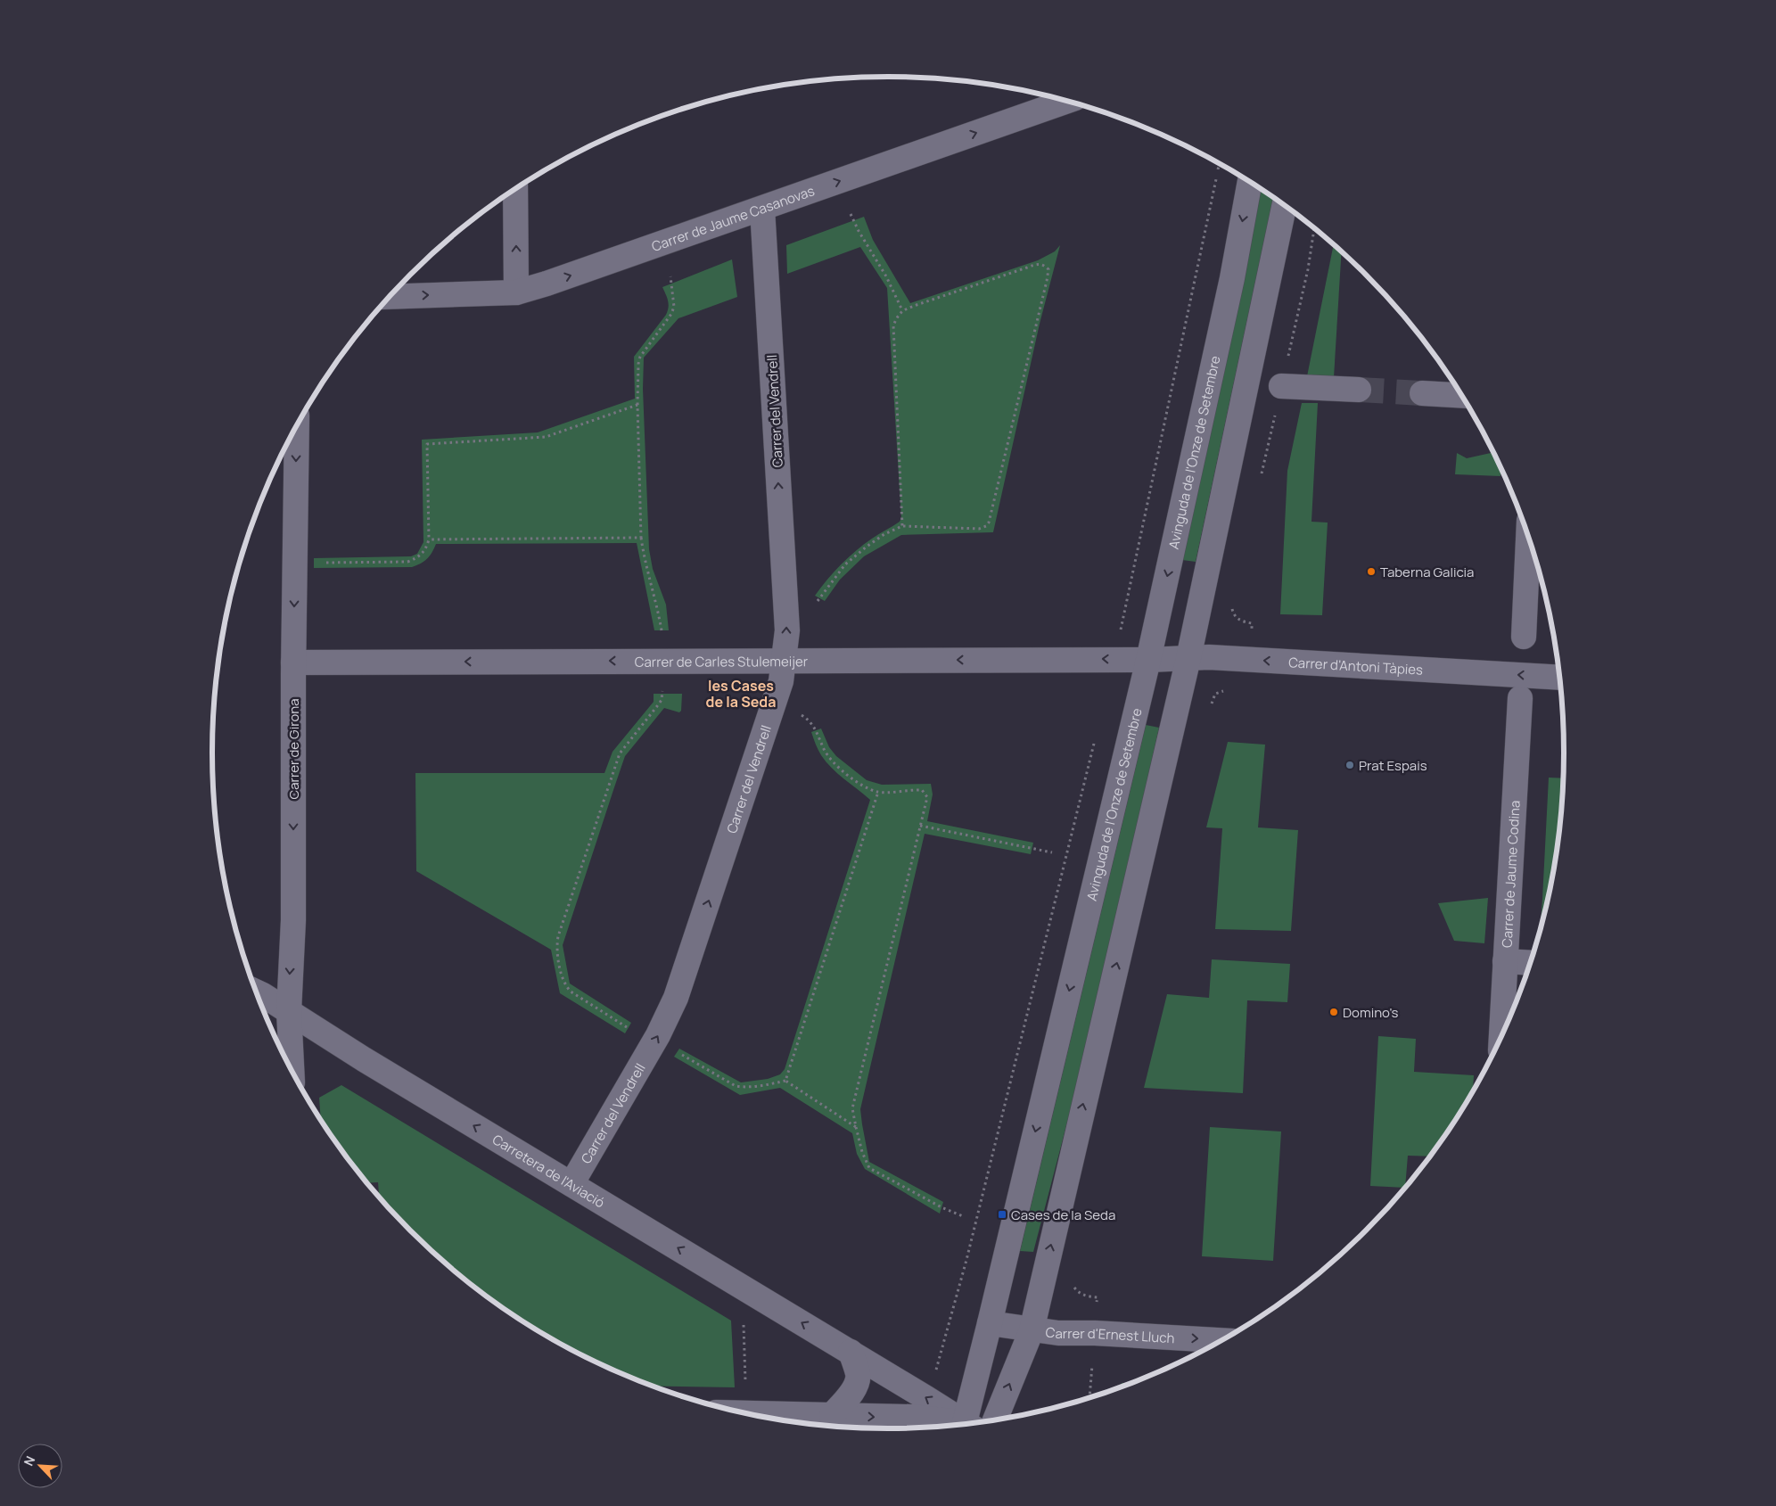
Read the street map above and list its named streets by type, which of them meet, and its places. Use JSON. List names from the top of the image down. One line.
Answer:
{"streets":{"street":["Carrer de Jaume Casanovas","Carrer del Vendrell","Avinguda de l'Onze de Setembre","Carrer de Carles Stulemeijer","Carrer d'Antoni Tàpies","Carrer de Girona","Carrer de Jaume Codina","Carretera de l'Aviació","Carrer d'Ernest Lluch"]},"crossings":[["Carrer de Jaume Casanovas","Carrer del Vendrell"],["Carrer del Vendrell","Carrer de Carles Stulemeijer"],["Carrer del Vendrell","Carretera de l'Aviació"],["Avinguda de l'Onze de Setembre","Carrer de Carles Stulemeijer"],["Avinguda de l'Onze de Setembre","Carrer d'Antoni Tàpies"],["Avinguda de l'Onze de Setembre","Carrer d'Ernest Lluch"],["Carrer de Carles Stulemeijer","Carrer d'Antoni Tàpies"],["Carrer de Carles Stulemeijer","Carrer de Girona"],["Carrer de Girona","Carretera de l'Aviació"]],"one_way":["Carrer de Jaume Casanovas","Carrer del Vendrell","Carrer de Carles Stulemeijer","Carrer d'Antoni Tàpies","Carrer de Girona","Carretera de l'Aviació","Carrer d'Ernest Lluch"],"districts":["les Cases de la Seda"],"places":{"other":["Taberna Galicia","Prat Espais","Domino's"],"transit":["Cases de la Seda"]},"north":"top left"}
